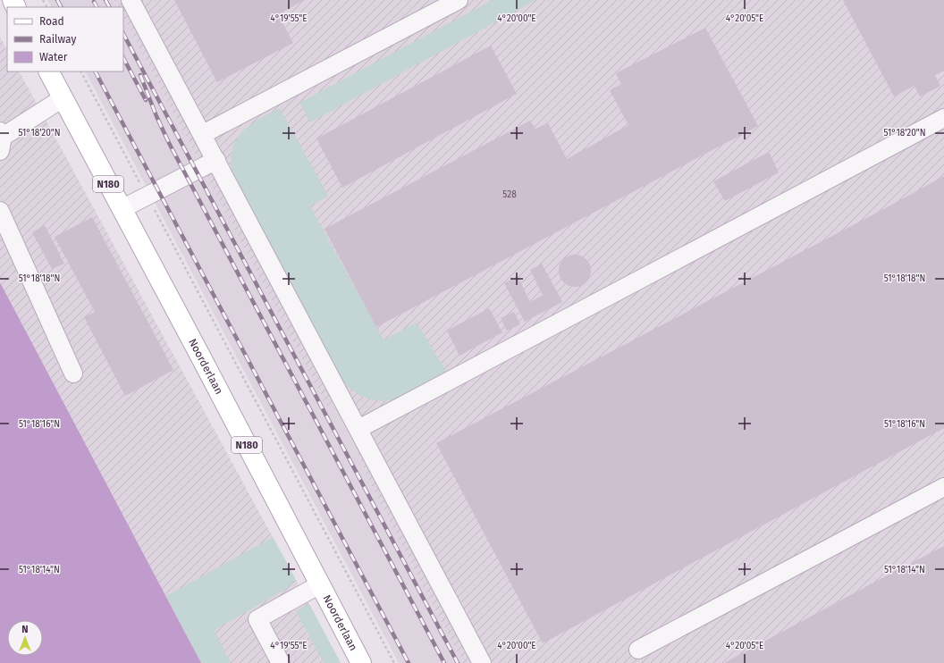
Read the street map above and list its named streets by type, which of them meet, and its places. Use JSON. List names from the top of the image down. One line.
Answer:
{"streets":{"main road":["N180","Noorderlaan"]},"house_numbers":["528"],"legend":["Road","Railway","Water"],"north":"top","coordinates":["4°19'55\"E","4°20'00\"E","4°20'05\"E","51°18'20\"N","51°18'18\"N","51°18'16\"N","51°18'14\"N"]}
